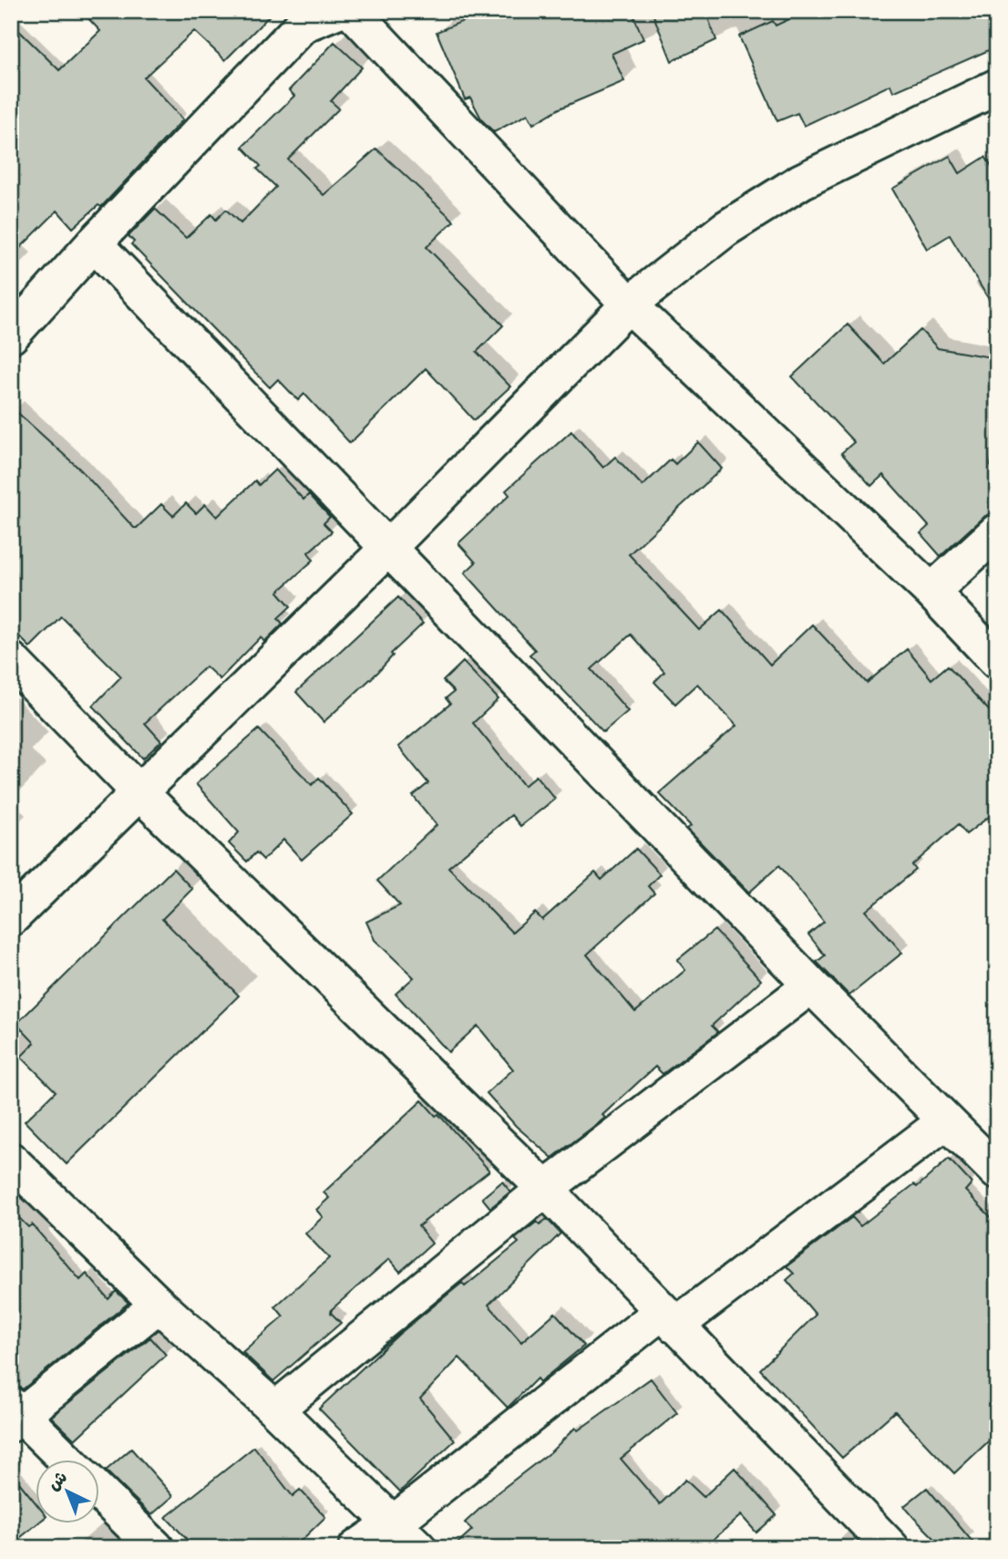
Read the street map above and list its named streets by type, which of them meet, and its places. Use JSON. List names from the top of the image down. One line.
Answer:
{"north":"top left"}
